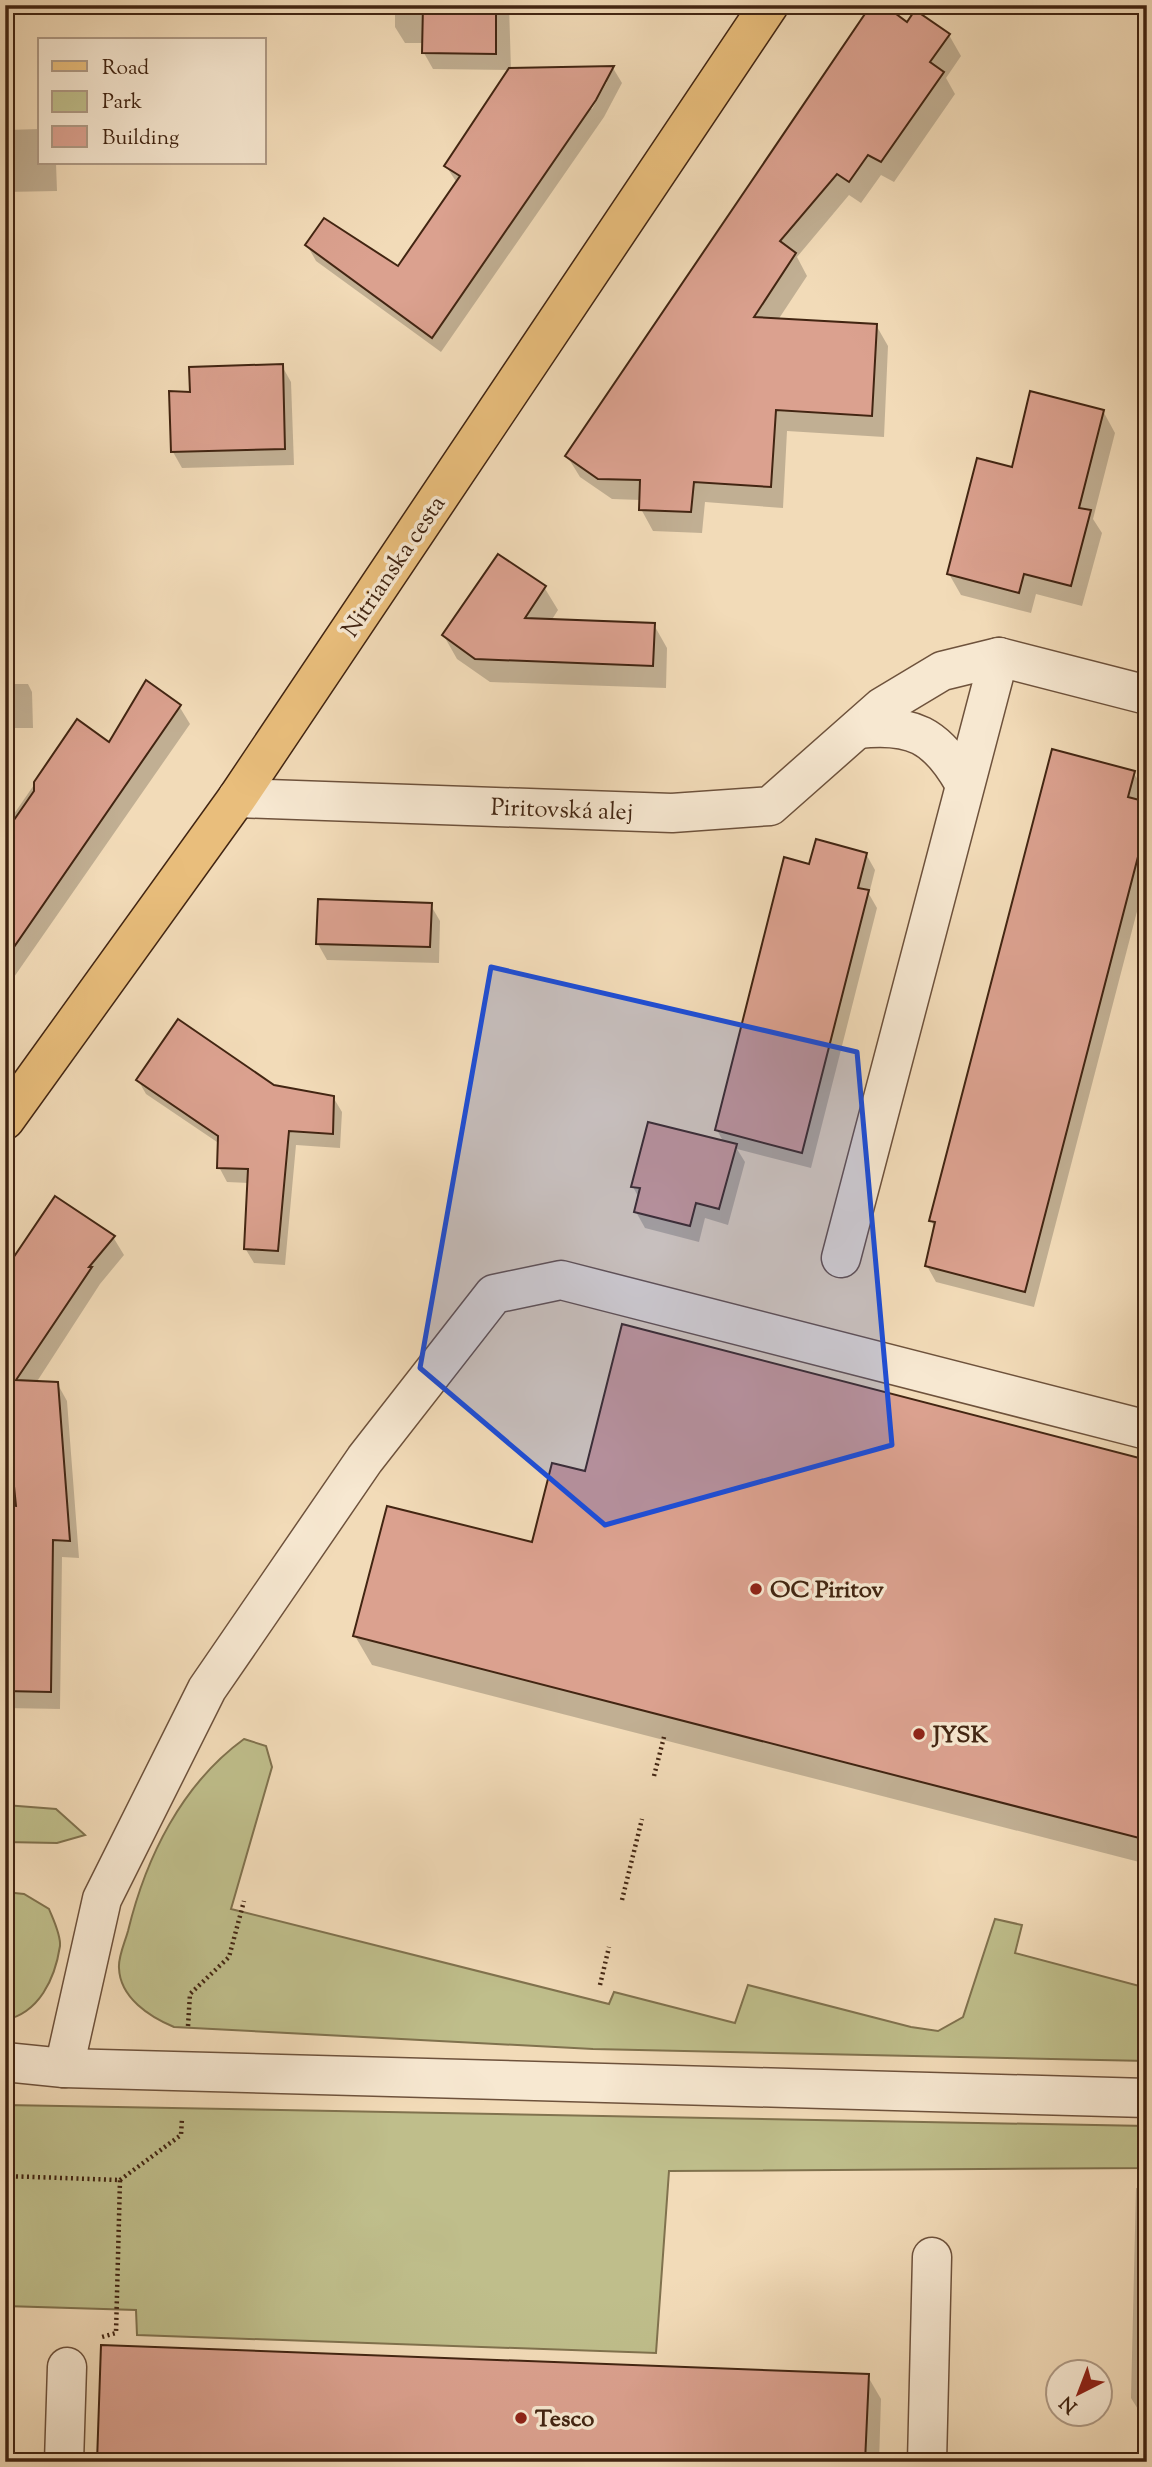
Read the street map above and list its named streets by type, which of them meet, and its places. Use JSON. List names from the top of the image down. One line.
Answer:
{"streets":{"main road":["Nitrianska cesta"],"street":["Piritovská alej"]},"crossings":[["Nitrianska cesta","Piritovská alej"]],"places":["OC Piritov","JYSK","Tesco"],"legend":["Road","Park","Building"],"north":"bottom left"}
